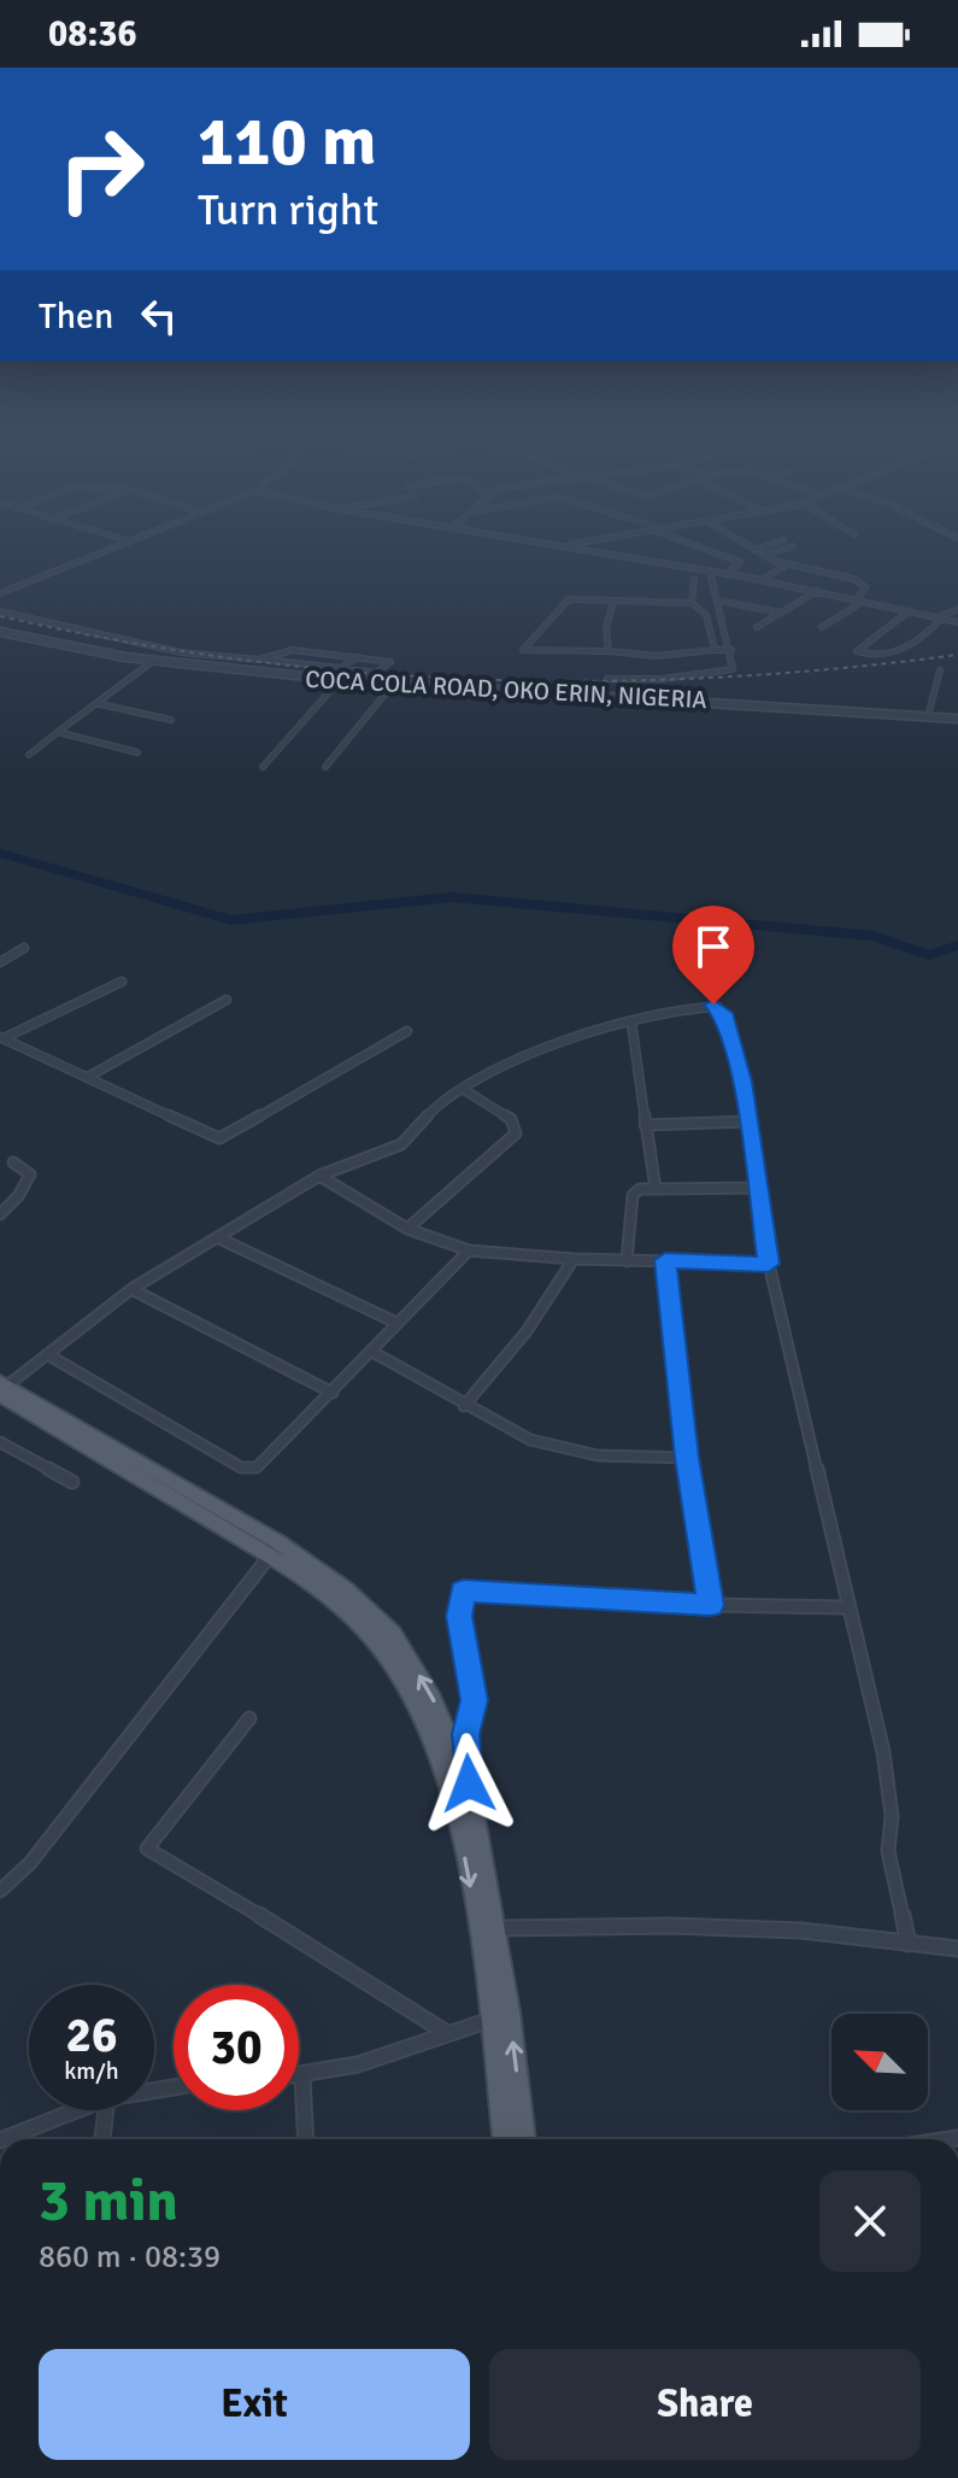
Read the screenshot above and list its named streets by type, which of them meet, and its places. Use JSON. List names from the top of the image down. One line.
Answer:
{"streets":{"street":["COCA COLA ROAD, OKO ERIN, NIGERIA"]},"north":"top left","page":{"status":"08:36","turn":["110 m","Turn right"],"then":"Then","speed":"26 km/h","limit":"30","heading":["3 min","860 m · 08:39"],"buttons":["Exit","Share"]}}
